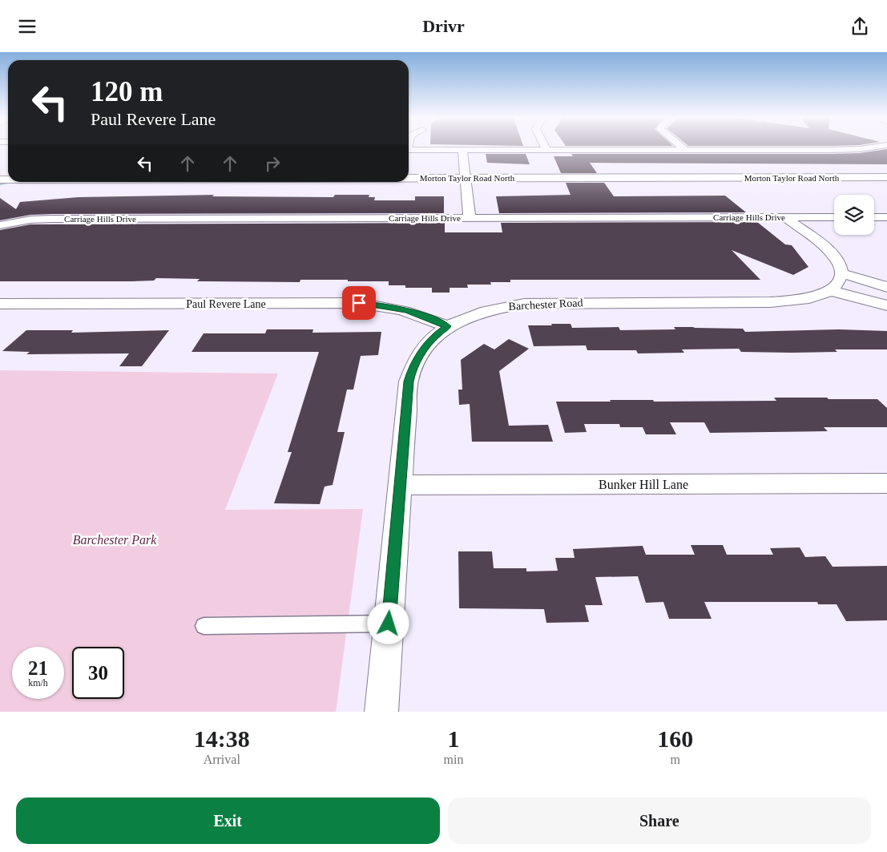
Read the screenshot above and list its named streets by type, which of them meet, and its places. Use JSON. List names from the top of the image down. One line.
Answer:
{"streets":{"street":["Morton Taylor Road North","Carriage Hills Drive","Paul Revere Lane","Barchester Road","Bunker Hill Lane"]},"crossings":[["Paul Revere Lane","Barchester Road"],["Barchester Road","Bunker Hill Lane"]],"parks":["Barchester Park"],"page":{"header":"Drivr","turn":["120 m","Paul Revere Lane"],"speed":"21 km/h","limit":"30","eta":["14:38","Arrival","1","min","160","m"],"buttons":["Exit","Share"]}}
